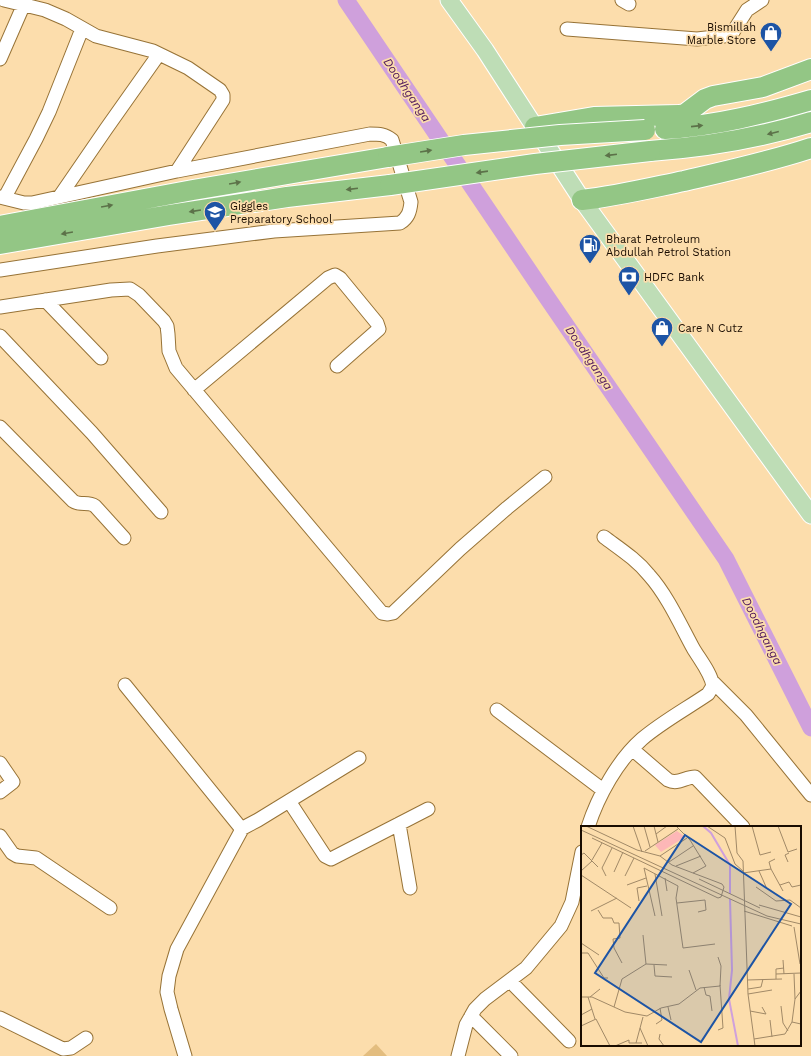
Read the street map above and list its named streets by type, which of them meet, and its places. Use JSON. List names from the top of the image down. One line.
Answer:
{"water":["Doodhganga"],"places":{"shop":["Bismillah Marble Store","Care N Cutz"],"school or university":["Giggles Preparatory School"],"fuel station":["Bharat Petroleum Abdullah Petrol Station"],"bank":["HDFC Bank"]}}
